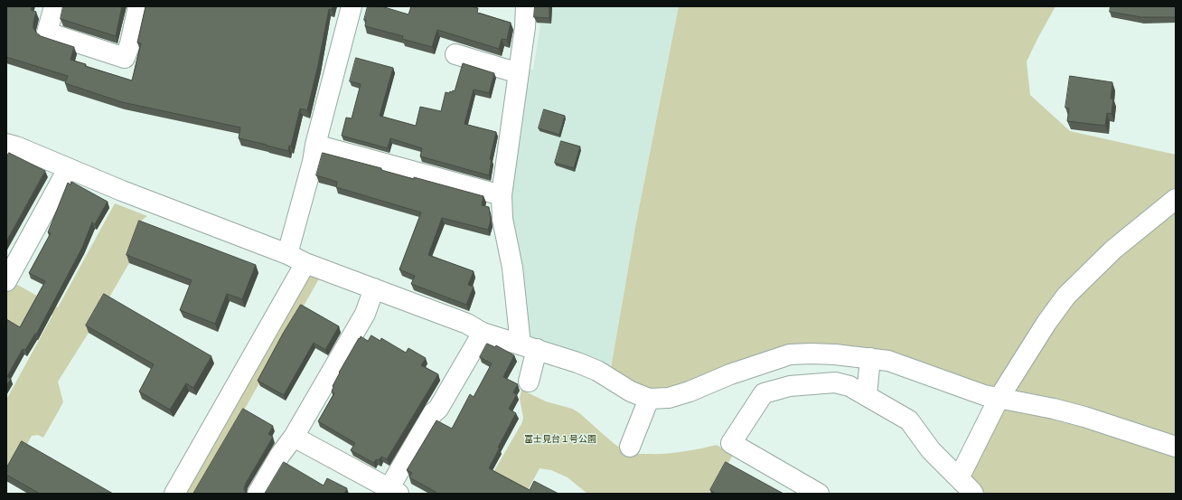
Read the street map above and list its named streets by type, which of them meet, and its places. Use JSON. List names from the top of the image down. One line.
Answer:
{"parks":["富士見台１号公園"]}
